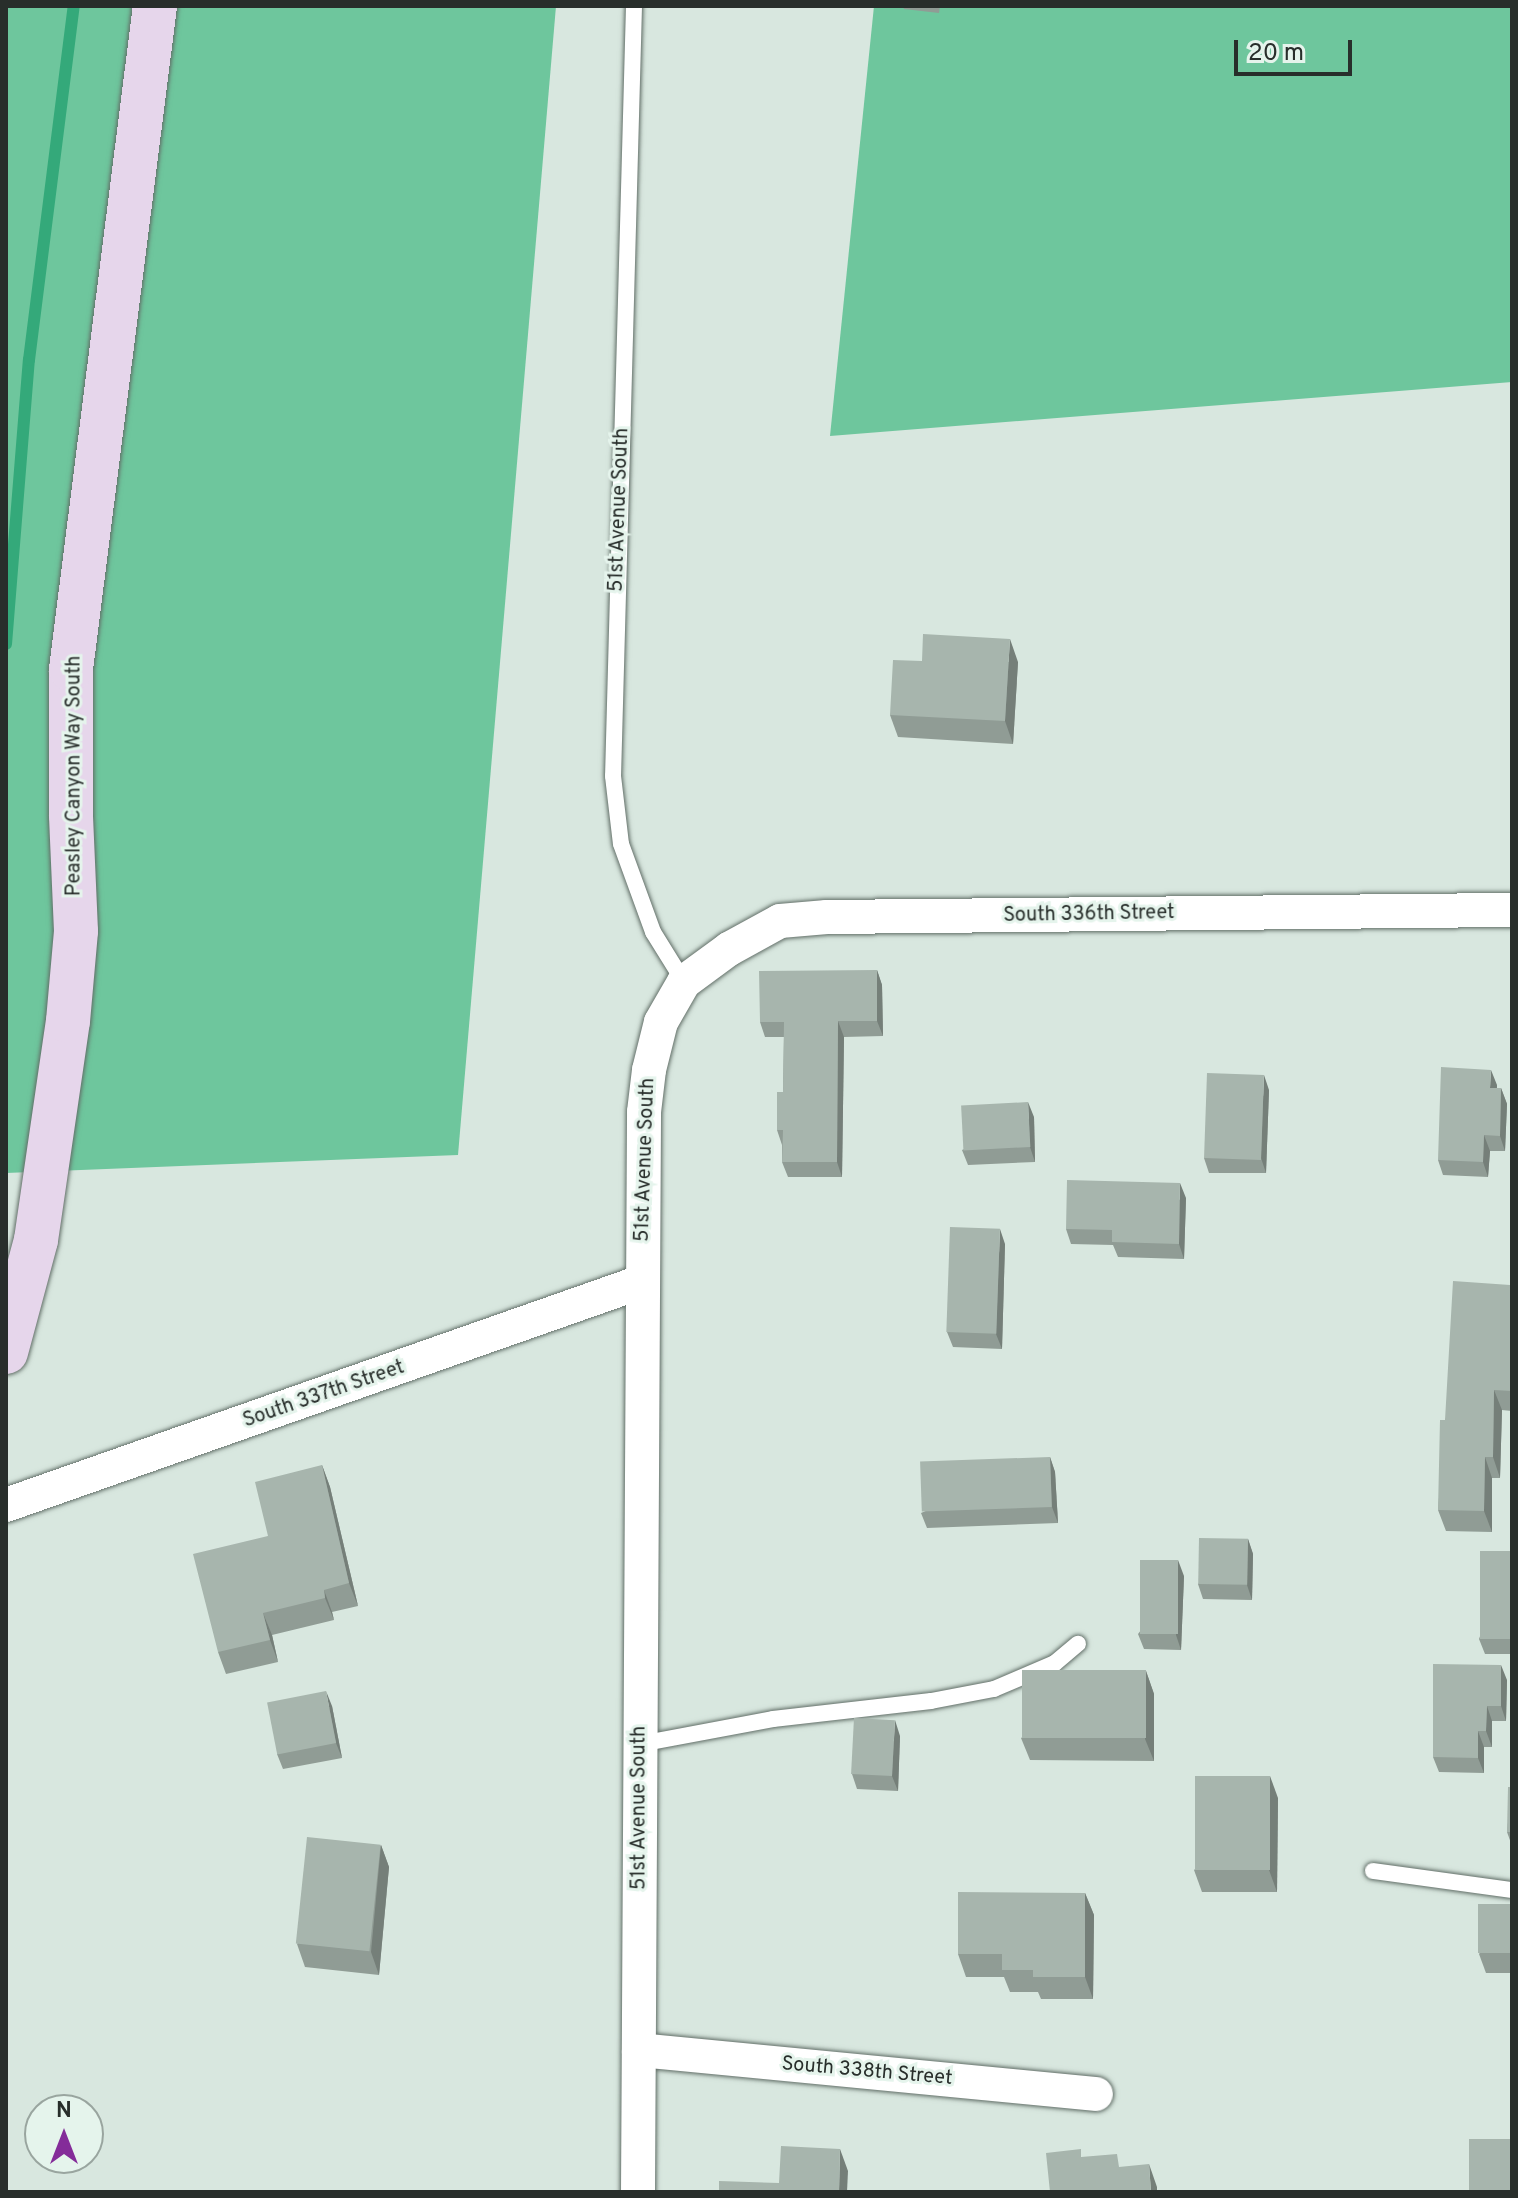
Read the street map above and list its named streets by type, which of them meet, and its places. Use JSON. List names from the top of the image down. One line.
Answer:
{"streets":{"street":["51st Avenue South","Peasley Canyon Way South","South 336th Street","South 337th Street","South 338th Street"]},"crossings":[["51st Avenue South","South 336th Street"],["51st Avenue South","South 337th Street"],["51st Avenue South","South 338th Street"]],"scale_bar":"20 m","north":"top"}
